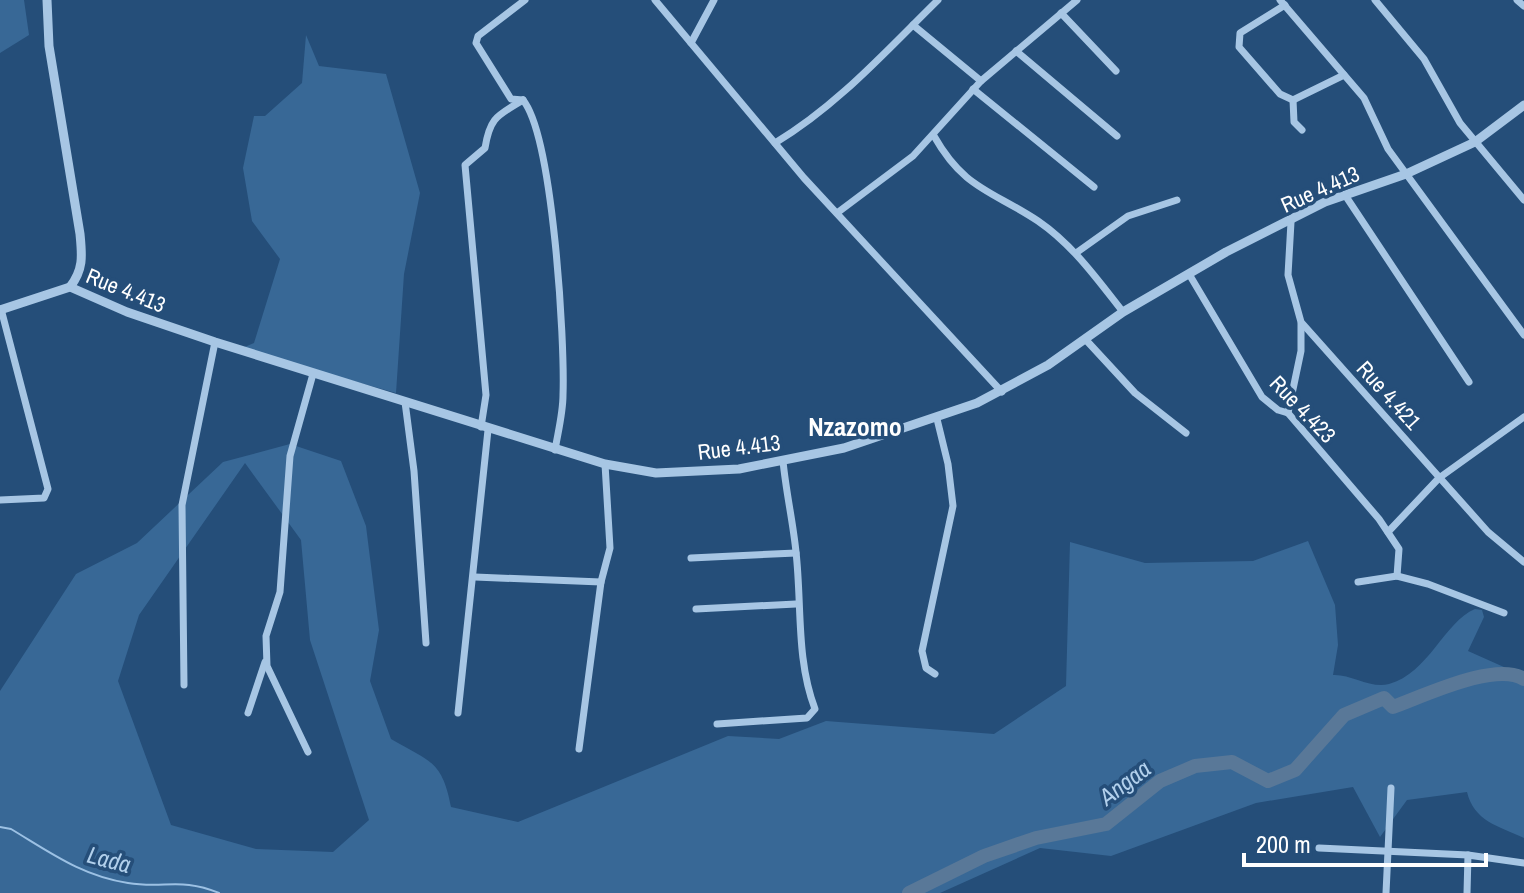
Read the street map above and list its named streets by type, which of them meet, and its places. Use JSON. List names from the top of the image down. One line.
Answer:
{"streets":{"street":["Rue 4.413","Rue 4.421","Rue 4.423"]},"crossings":[["Rue 4.413","Rue 4.421"],["Rue 4.413","Rue 4.423"]],"districts":["Nzazomo"],"water":["Angaa","Lada"],"scale_bar":"200 m"}
